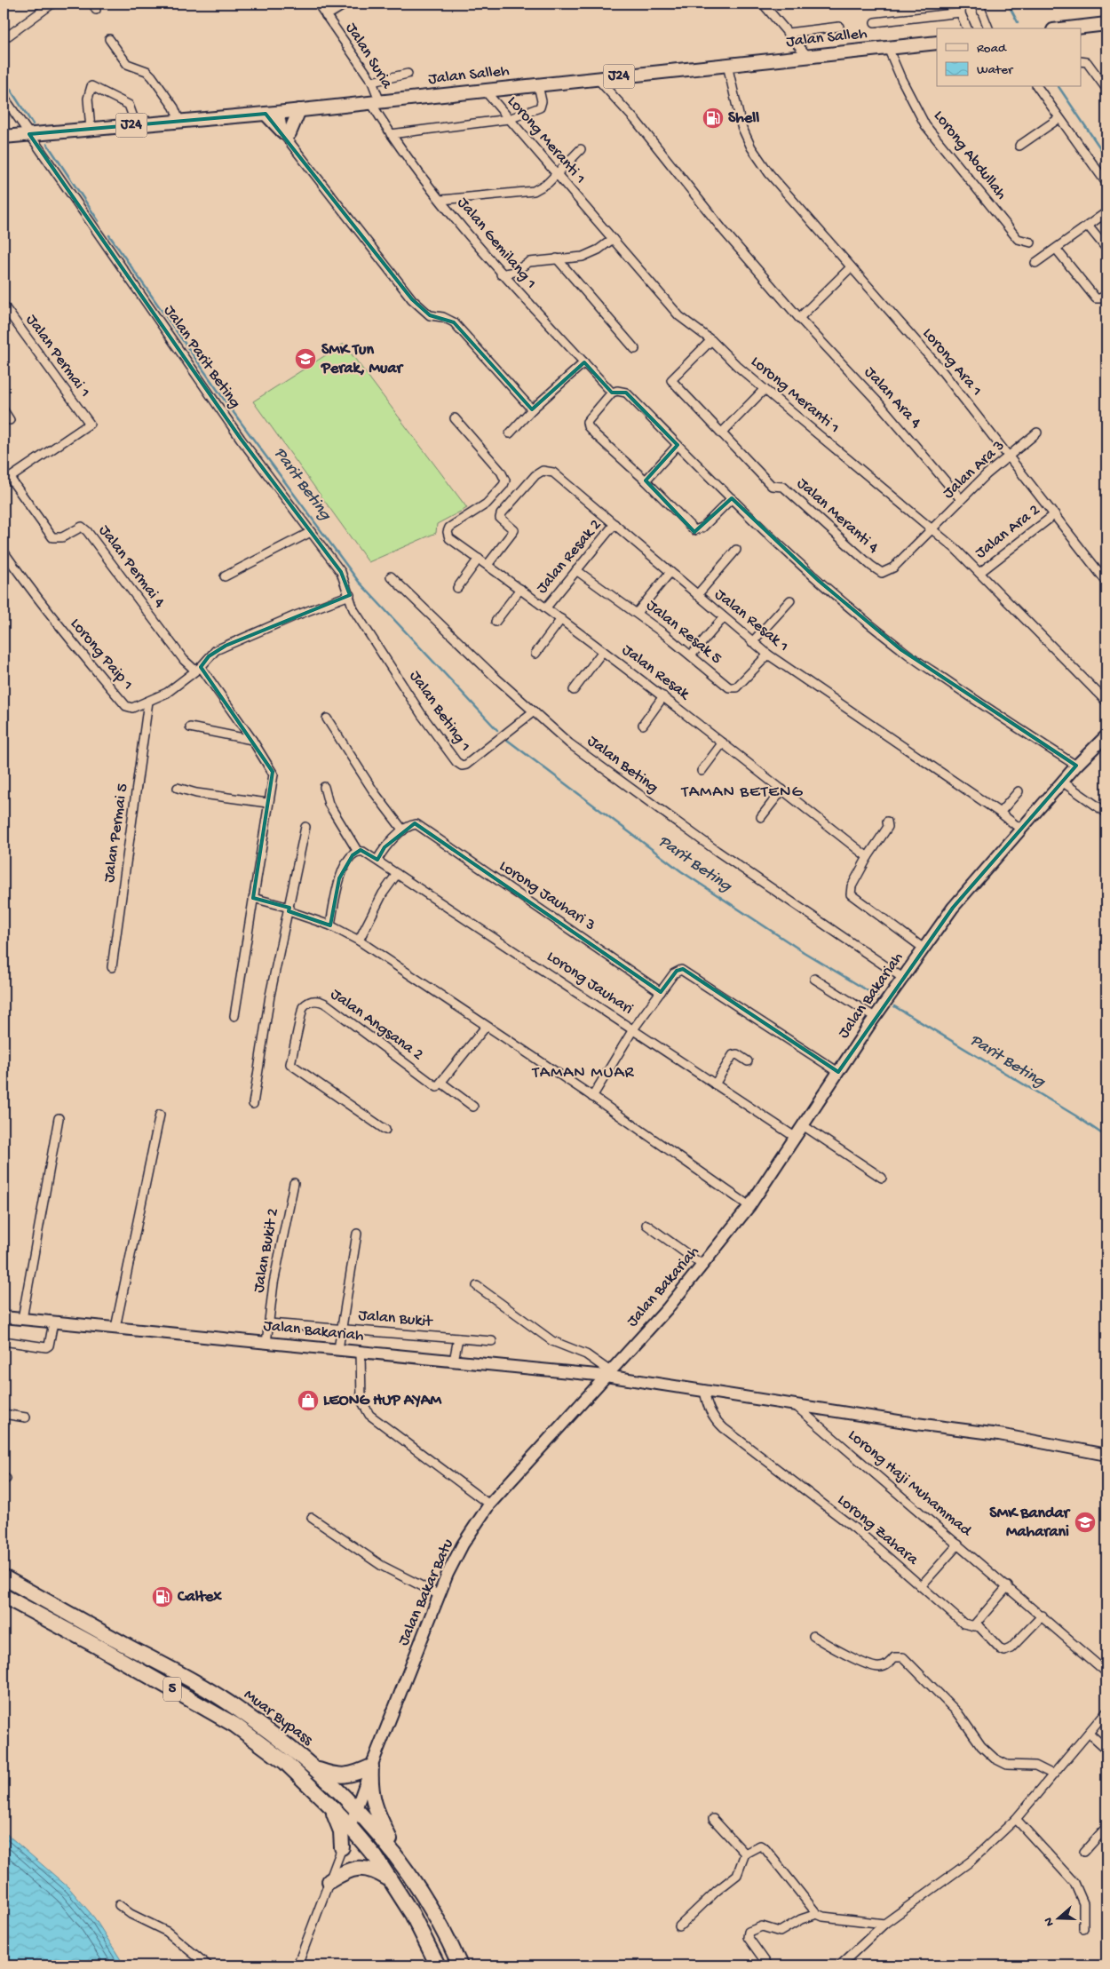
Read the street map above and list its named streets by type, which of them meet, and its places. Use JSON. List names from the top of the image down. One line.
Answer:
{"streets":{"highway":["5","Muar Bypass"],"main road":["Jalan Salleh","J24","Jalan Bakariah","Jalan Bakar Batu"],"street":["Jalan Suria","Lorong Meranti 1","Lorong Abdullah","Jalan Gemilang 1","Jalan Permai 1","Jalan Parit Beting","Lorong Ara 1","Jalan Ara 4","Jalan Ara 3","Jalan Meranti 4","Jalan Ara 2","Jalan Resak 2","Jalan Permai 4","Jalan Resak 1","Jalan Resak 5","Lorong Paip 1","Jalan Resak","Jalan Beting 1","Jalan Beting","Jalan Permai 5","Lorong Jauhari 3","Lorong Jauhari","Jalan Angsana 2","Jalan Bukit 2","Jalan Bukit","Lorong Haji Muhammad","Lorong Zahara"]},"crossings":[["Jalan Salleh","Jalan Suria"],["Jalan Salleh","Lorong Meranti 1"],["Jalan Salleh","Lorong Abdullah"],["Jalan Salleh","Jalan Gemilang 1"],["Jalan Salleh","Jalan Parit Beting"],["Jalan Salleh","Lorong Ara 1"],["Jalan Salleh","Jalan Ara 4"],["Jalan Suria","Jalan Gemilang 1"],["Lorong Meranti 1","Jalan Ara 3"],["Lorong Meranti 1","Jalan Meranti 4"],["Lorong Meranti 1","Jalan Ara 2"],["Jalan Permai 1","Jalan Permai 4"],["Jalan Parit Beting","Lorong Paip 1"],["Jalan Parit Beting","Jalan Beting 1"],["Lorong Ara 1","Jalan Ara 3"],["Lorong Ara 1","Jalan Ara 2"],["Jalan Ara 4","Jalan Ara 3"],["Jalan Ara 3","Jalan Meranti 4"],["Jalan Resak 2","Jalan Resak 1"],["Jalan Resak 2","Jalan Resak 5"],["Jalan Resak 2","Jalan Resak"],["Jalan Permai 4","Lorong Paip 1"],["Jalan Resak 1","Jalan Resak 5"],["Jalan Resak 1","Jalan Resak"],["Jalan Resak 1","Jalan Bakariah"],["Lorong Paip 1","Jalan Beting 1"],["Lorong Paip 1","Jalan Permai 5"],["Jalan Beting 1","Jalan Beting"],["Jalan Beting","Jalan Bakariah"],["Lorong Jauhari","Jalan Bakariah"],["Jalan Bakariah","Jalan Bukit 2"],["Jalan Bakariah","Jalan Bakar Batu"],["Jalan Bukit 2","Jalan Bukit"],["Lorong Haji Muhammad","Lorong Zahara"],["Jalan Bakar Batu","Muar Bypass"]],"districts":["TAMAN BETENG","TAMAN MUAR"],"water":["Parit Beting"],"places":{"fuel station":["Shell","Caltex"],"school or university":["SMK Tun Perak, Muar","SMK Bandar Maharani"],"shop":["LEONG HUP AYAM"]},"legend":["Road","Water"],"north":"left"}
